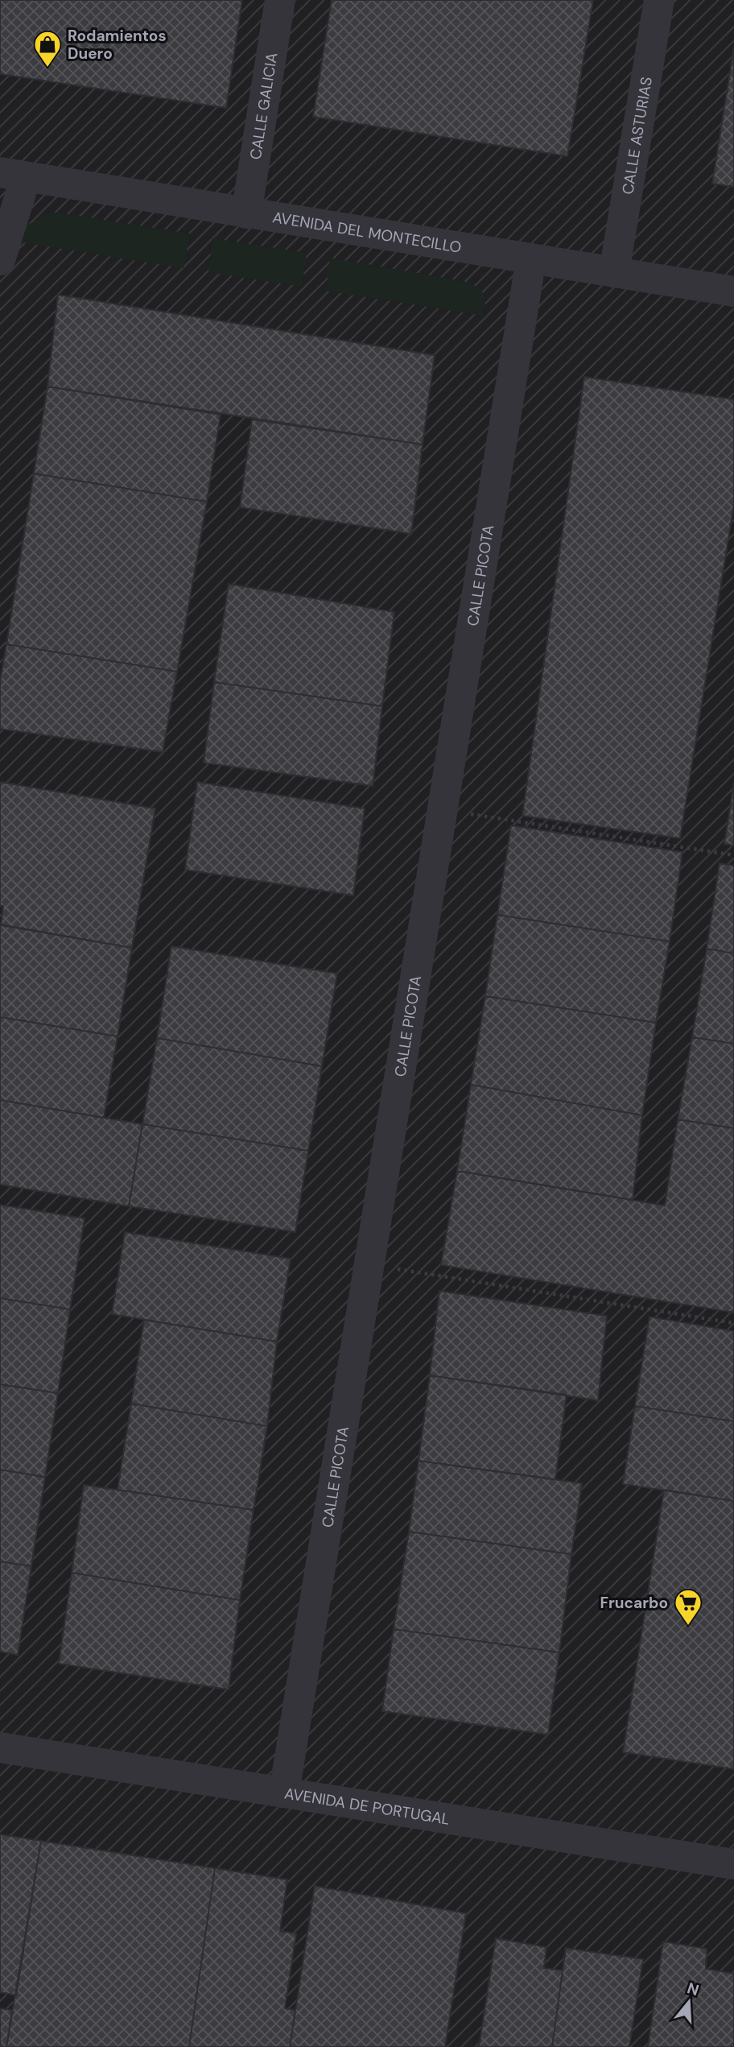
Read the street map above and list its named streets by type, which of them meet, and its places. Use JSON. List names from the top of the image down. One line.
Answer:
{"streets":{"street":["CALLE GALICIA","CALLE ASTURIAS","AVENIDA DEL MONTECILLO","CALLE PICOTA","AVENIDA DE PORTUGAL"]},"crossings":[["CALLE GALICIA","AVENIDA DEL MONTECILLO"],["CALLE ASTURIAS","AVENIDA DEL MONTECILLO"],["AVENIDA DEL MONTECILLO","CALLE PICOTA"],["CALLE PICOTA","AVENIDA DE PORTUGAL"]],"places":{"shop":["Rodamientos Duero"],"supermarket":["Frucarbo"]},"north":"top"}
